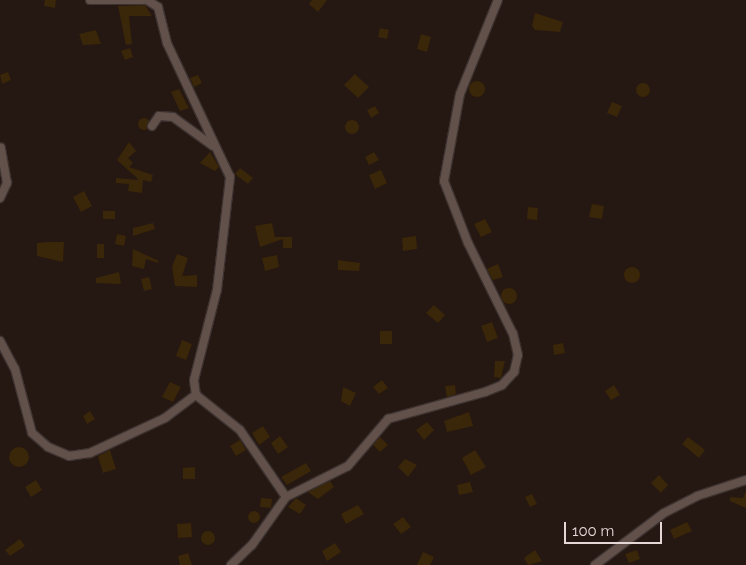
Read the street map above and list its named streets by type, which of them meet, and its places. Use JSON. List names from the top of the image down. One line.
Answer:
{"scale_bar":"100 m"}
